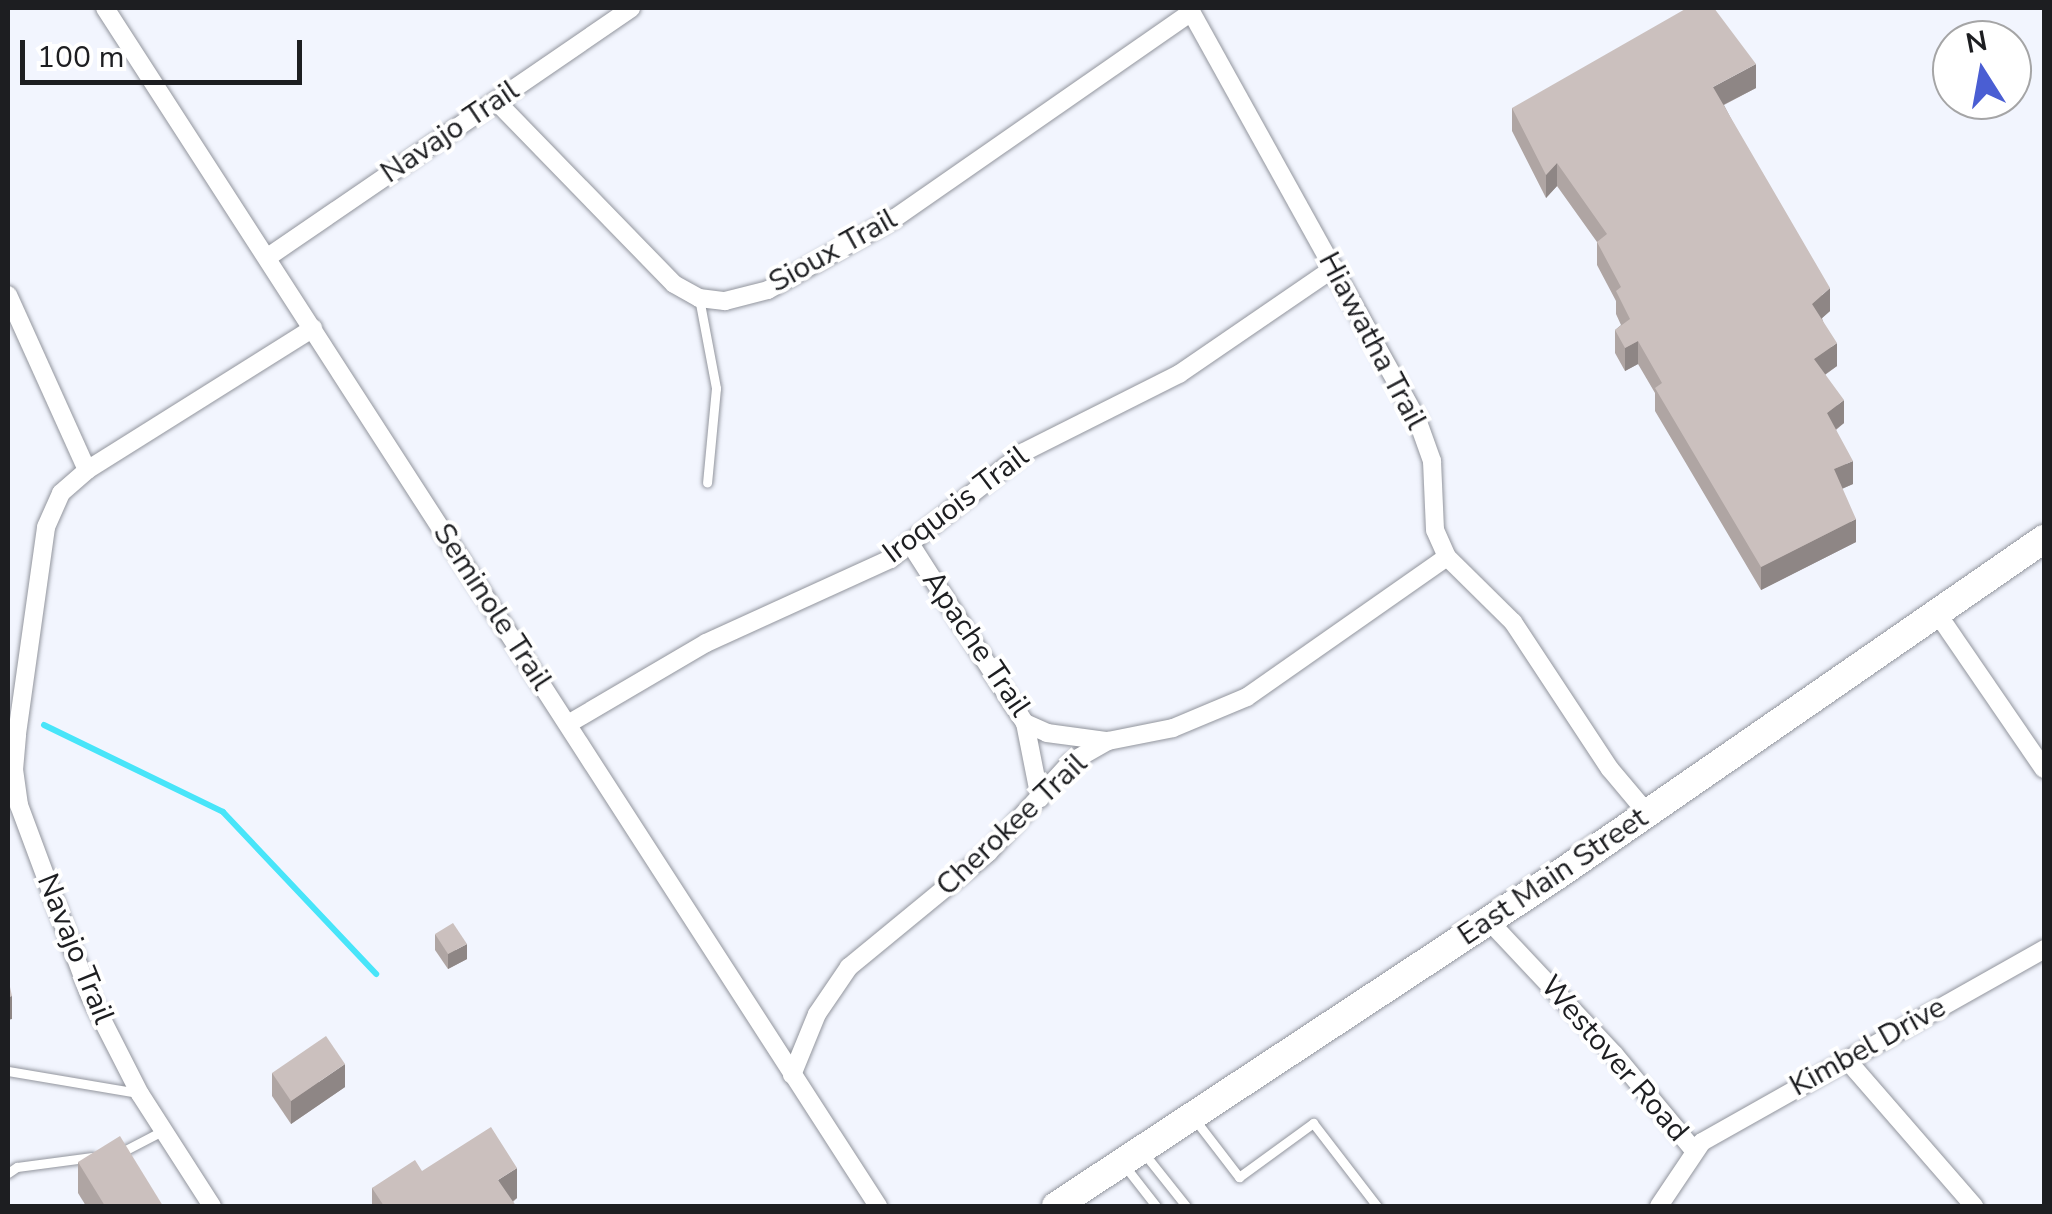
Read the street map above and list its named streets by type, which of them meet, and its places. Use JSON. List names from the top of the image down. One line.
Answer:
{"streets":{"main road":["East Main Street"],"street":["Navajo Trail","Sioux Trail","Hiawatha Trail","Iroquois Trail","Seminole Trail","Apache Trail","Cherokee Trail","Kimbel Drive","Westover Road"]},"crossings":[["Navajo Trail","Seminole Trail"],["Sioux Trail","Hiawatha Trail"],["Hiawatha Trail","Iroquois Trail"],["Hiawatha Trail","Cherokee Trail"],["Iroquois Trail","Seminole Trail"],["Iroquois Trail","Apache Trail"],["Seminole Trail","Cherokee Trail"],["Apache Trail","Cherokee Trail"],["East Main Street","Westover Road"],["Kimbel Drive","Westover Road"]],"scale_bar":"100 m","north":"top"}
